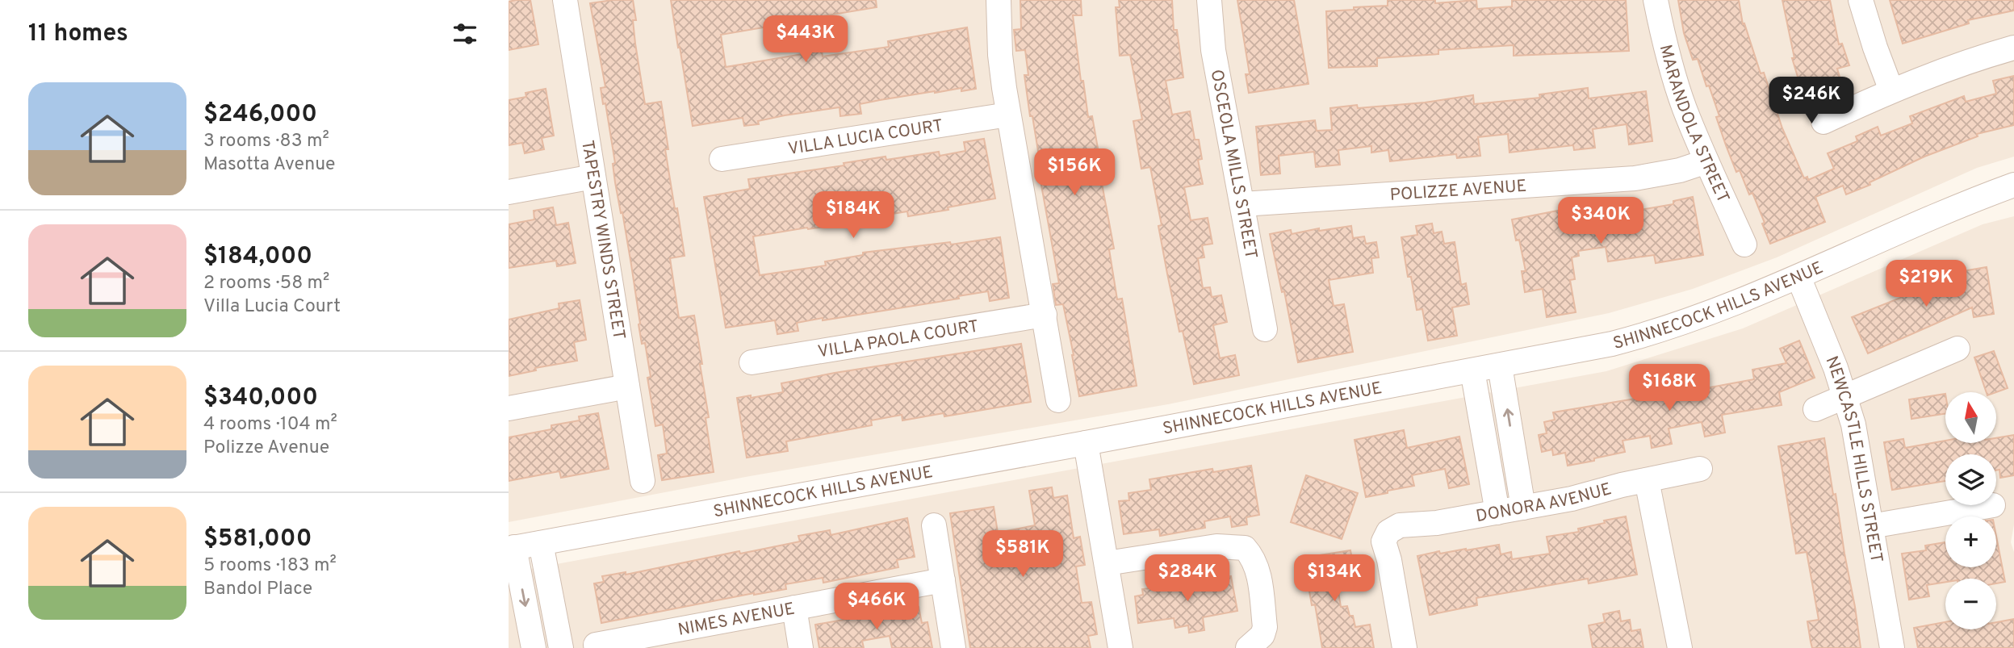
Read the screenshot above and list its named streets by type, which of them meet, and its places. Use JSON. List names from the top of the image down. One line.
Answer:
{"streets":{"street":["MARANDOLA STREET","VILLA LUCIA COURT","OSCEOLA MILLS STREET","POLIZZE AVENUE","TAPESTRY WINDS STREET","SHINNECOCK HILLS AVENUE","VILLA PAOLA COURT","NEWCASTLE HILLS STREET","DONORA AVENUE","NIMES AVENUE"]},"crossings":[["MARANDOLA STREET","POLIZZE AVENUE"],["OSCEOLA MILLS STREET","POLIZZE AVENUE"],["SHINNECOCK HILLS AVENUE","NEWCASTLE HILLS STREET"]],"north":"top","page":{"heading":"11 homes","price":["$443K","$246K","$156K","$184K","$340K","$219K","$168K","$581K","$284K","$134K","$466K"],"list":[{"name":"$246,000","note":"3 rooms · 83 m² · Masotta Avenue"},{"name":"$184,000","note":"2 rooms · 58 m² · Villa Lucia Court"},{"name":"$340,000","note":"4 rooms · 104 m² · Polizze Avenue"},{"name":"$581,000","note":"5 rooms · 183 m² · Bandol Place"}],"map_buttons":["+","−"]}}
